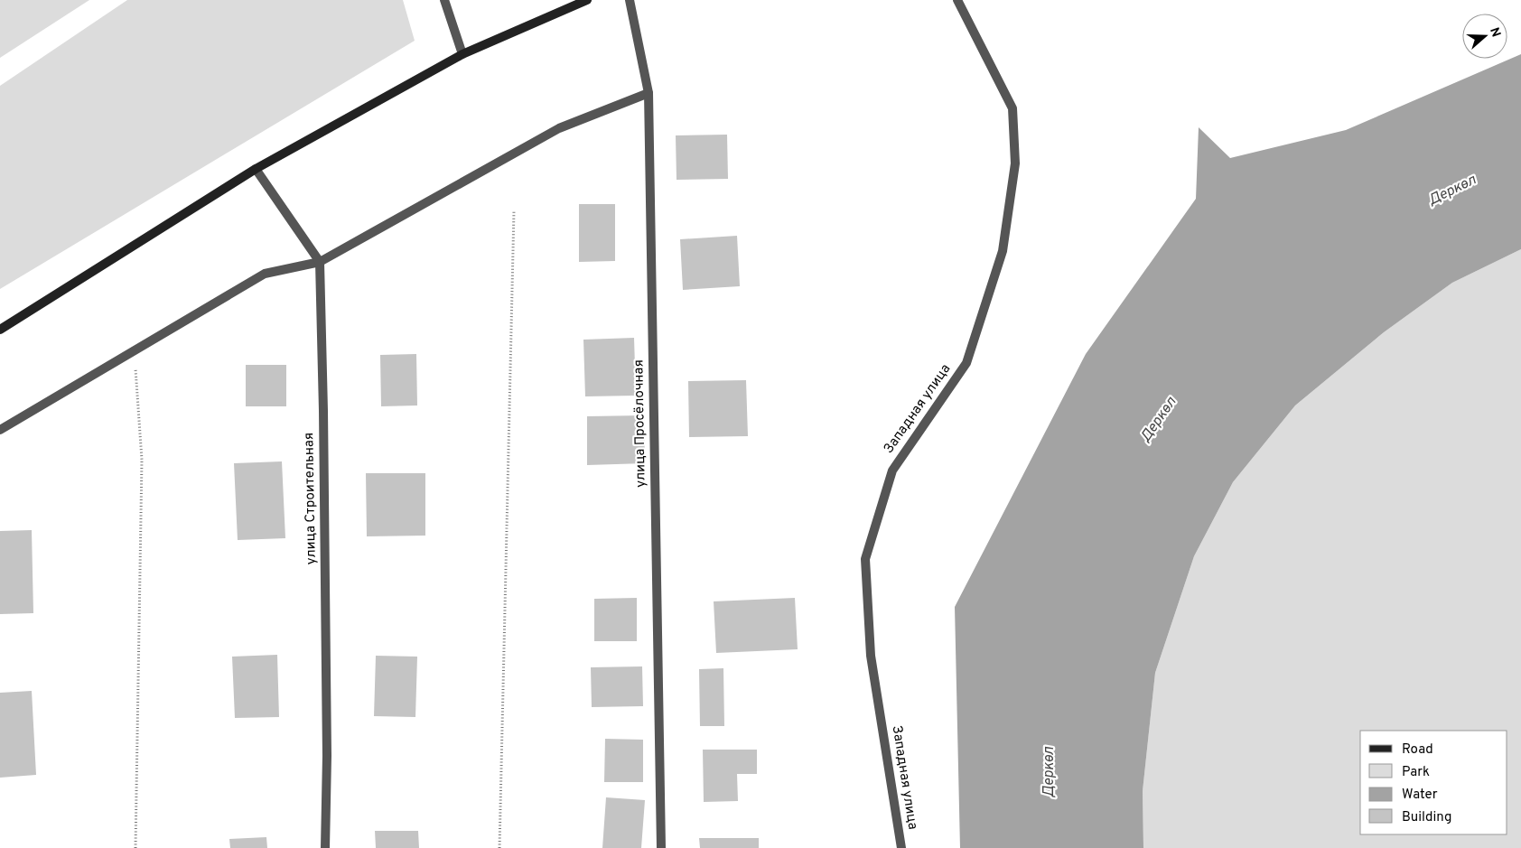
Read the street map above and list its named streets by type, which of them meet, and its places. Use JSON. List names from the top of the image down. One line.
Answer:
{"streets":{"street":["Западная улица","улица Просёлочная","улица Строительная"]},"water":["Деркөл"],"legend":["Road","Park","Water","Building"],"north":"right"}
